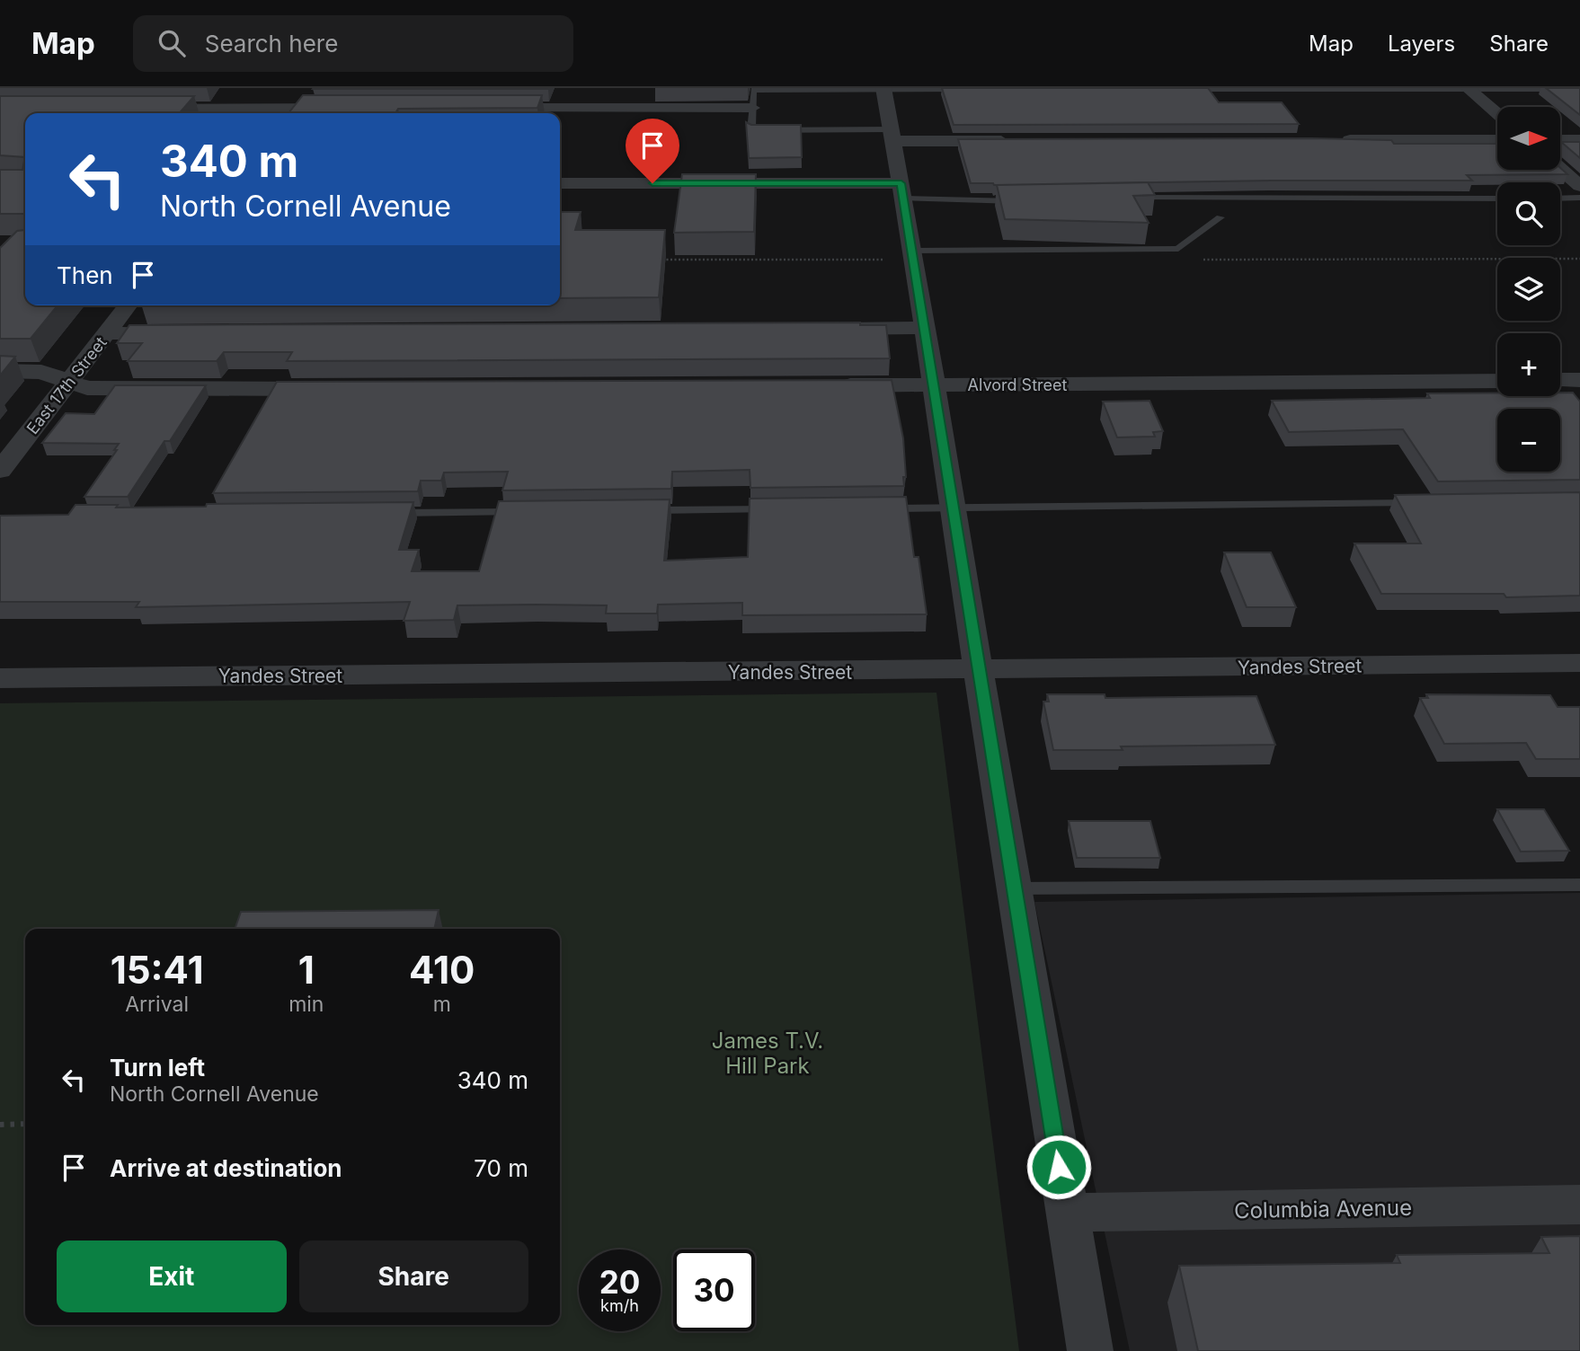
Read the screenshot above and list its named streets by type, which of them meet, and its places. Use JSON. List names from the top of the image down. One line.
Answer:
{"streets":{"street":["Alvord Street","East 17th Street","Yandes Street","Columbia Avenue"]},"parks":["James T.V. Hill Park"],"north":"right","page":{"header":"Map","search":"Search here","nav":["Map","Layers","Share"],"map_buttons":["+","−"],"turn":["340 m","North Cornell Avenue"],"then":"Then","eta":["15:41","Arrival","1","min","410","m"],"list":[{"name":"Turn left","note":"North Cornell Avenue","value":"340 m"},{"name":"Arrive at destination","value":"70 m"}],"buttons":["Exit","Share"],"speed":"20 km/h","limit":"30"}}
